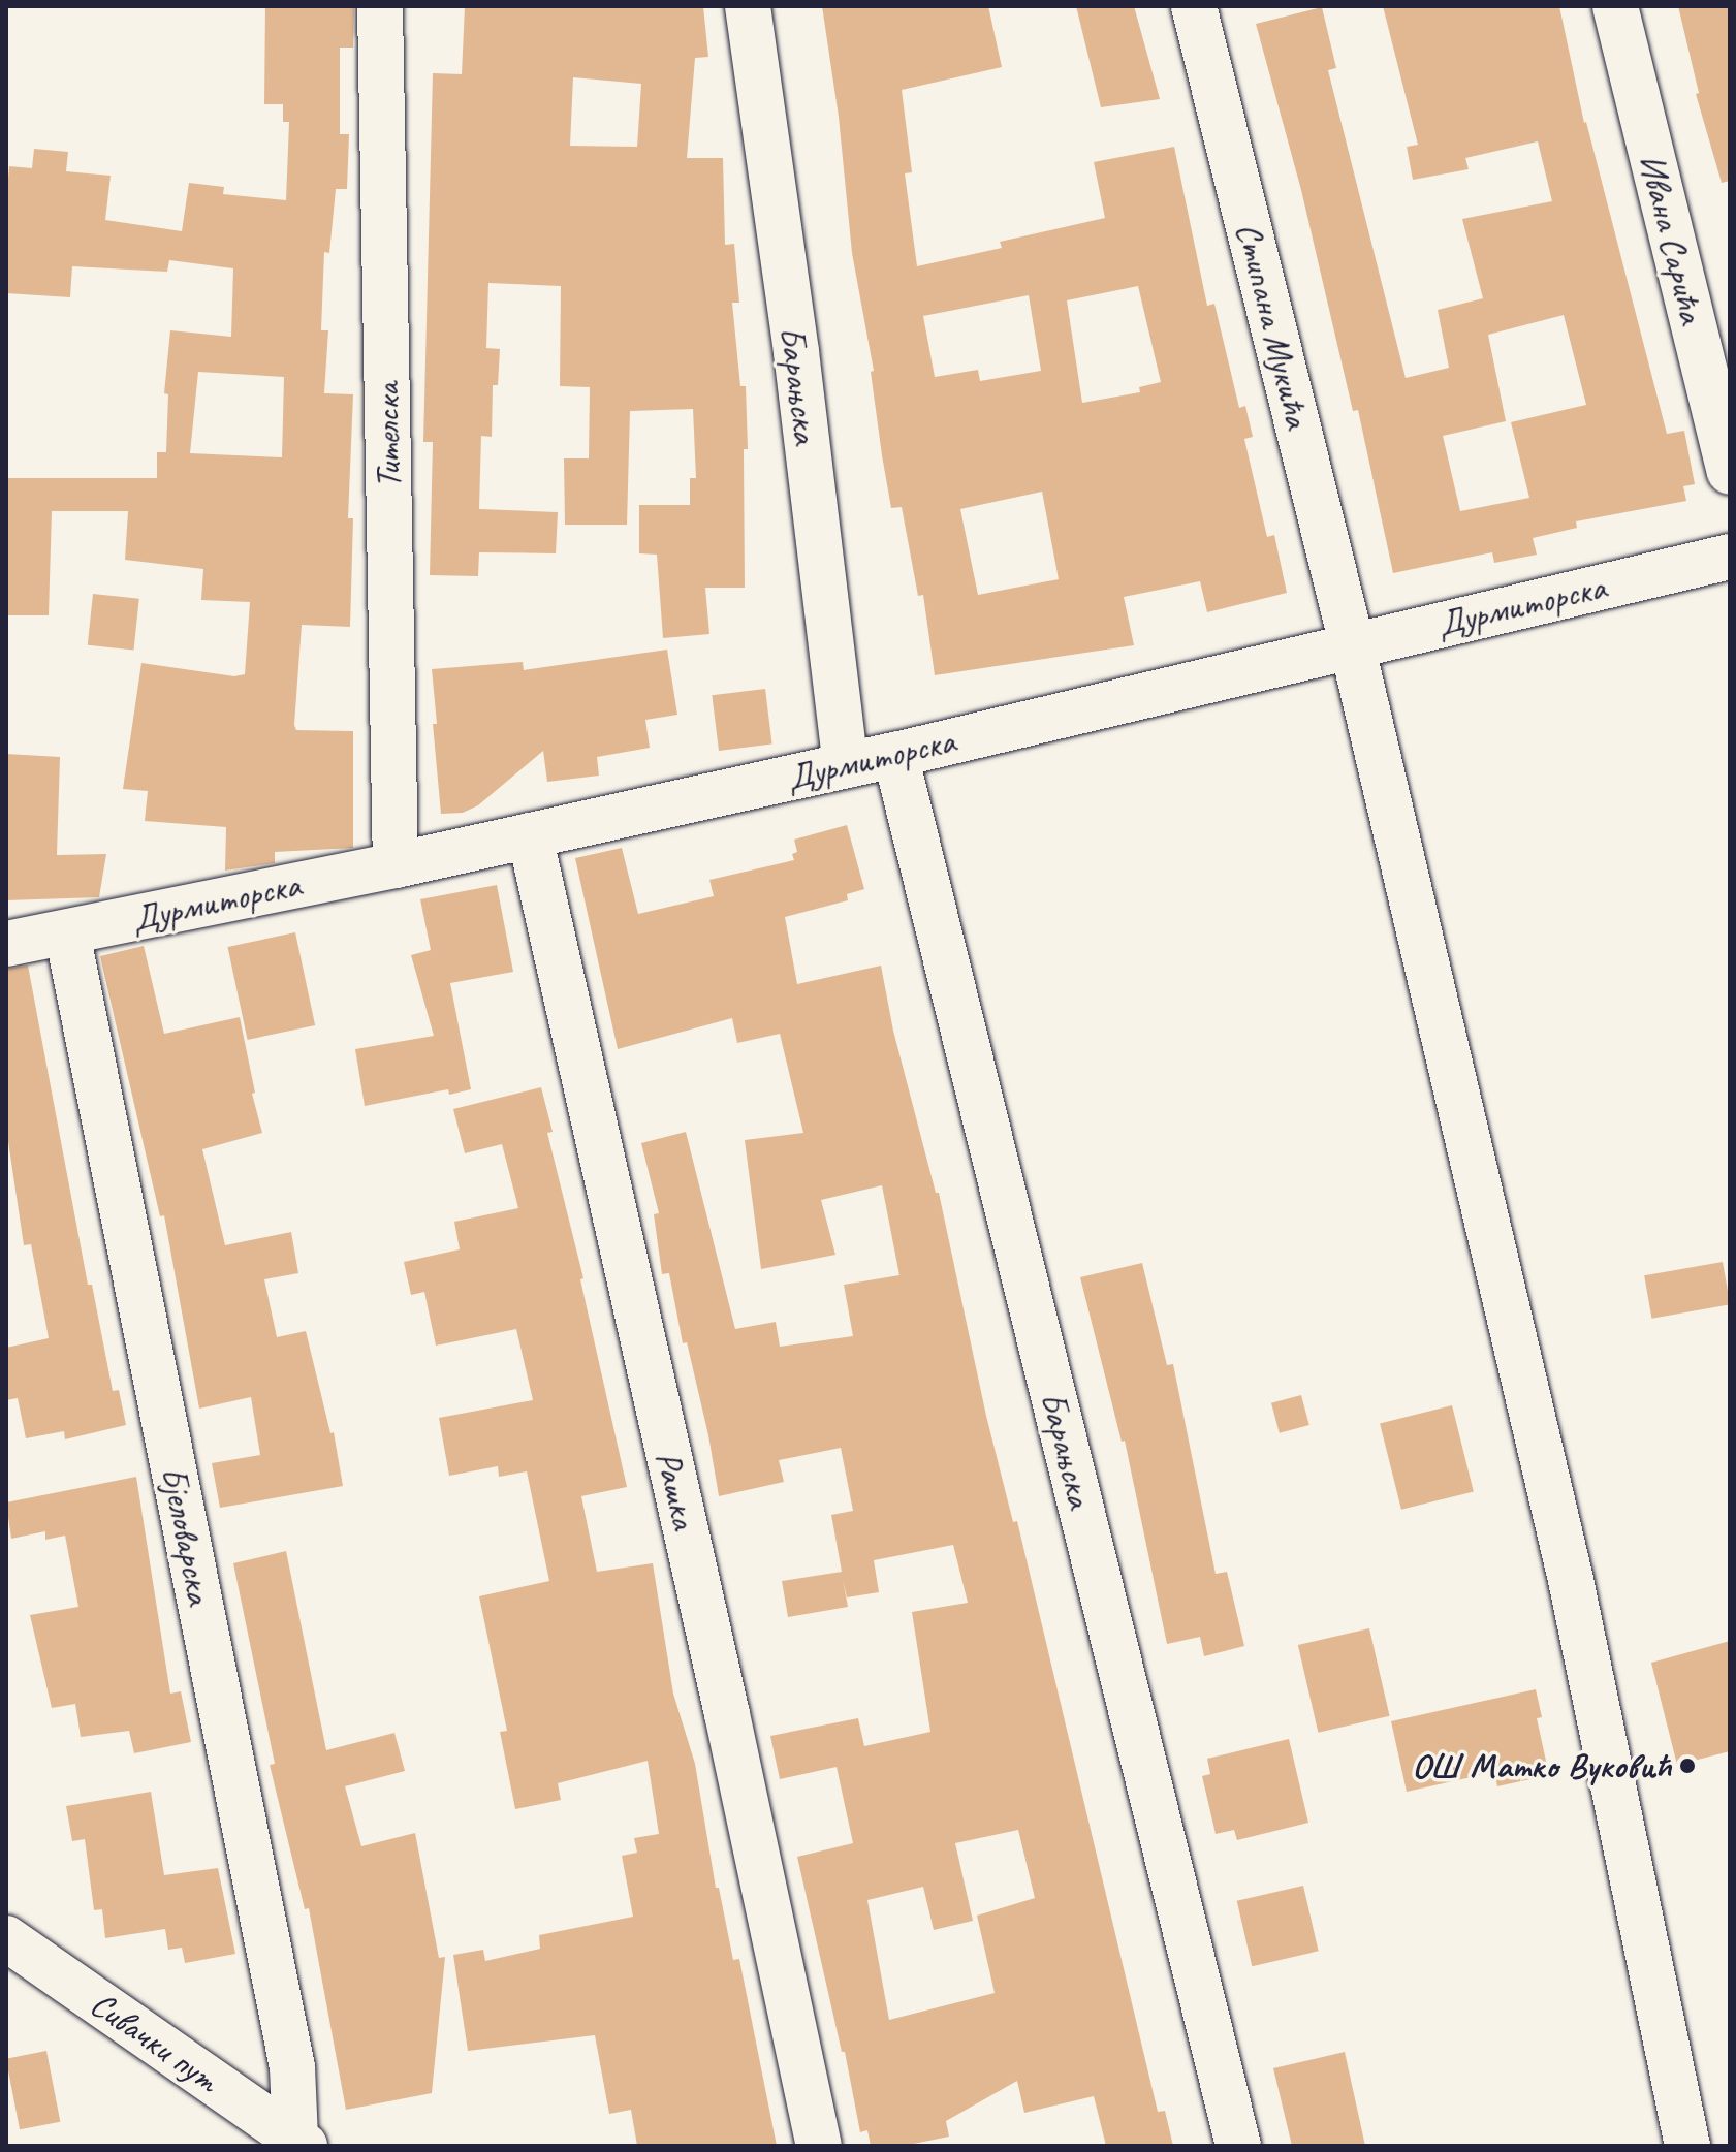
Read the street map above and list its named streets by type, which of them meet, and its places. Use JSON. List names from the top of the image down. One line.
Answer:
{"streets":{"street":["Ивана Сарића","Стипана Мукића","Барањска","Тителска","Дурмиторска","Рашка","Бјеловарска","Сивачки пут"]},"crossings":[["Стипана Мукића","Дурмиторска"],["Барањска","Дурмиторска"],["Тителска","Дурмиторска"],["Дурмиторска","Рашка"],["Дурмиторска","Бјеловарска"],["Бјеловарска","Сивачки пут"]],"places":["ОШ Матко Вуковић"]}
